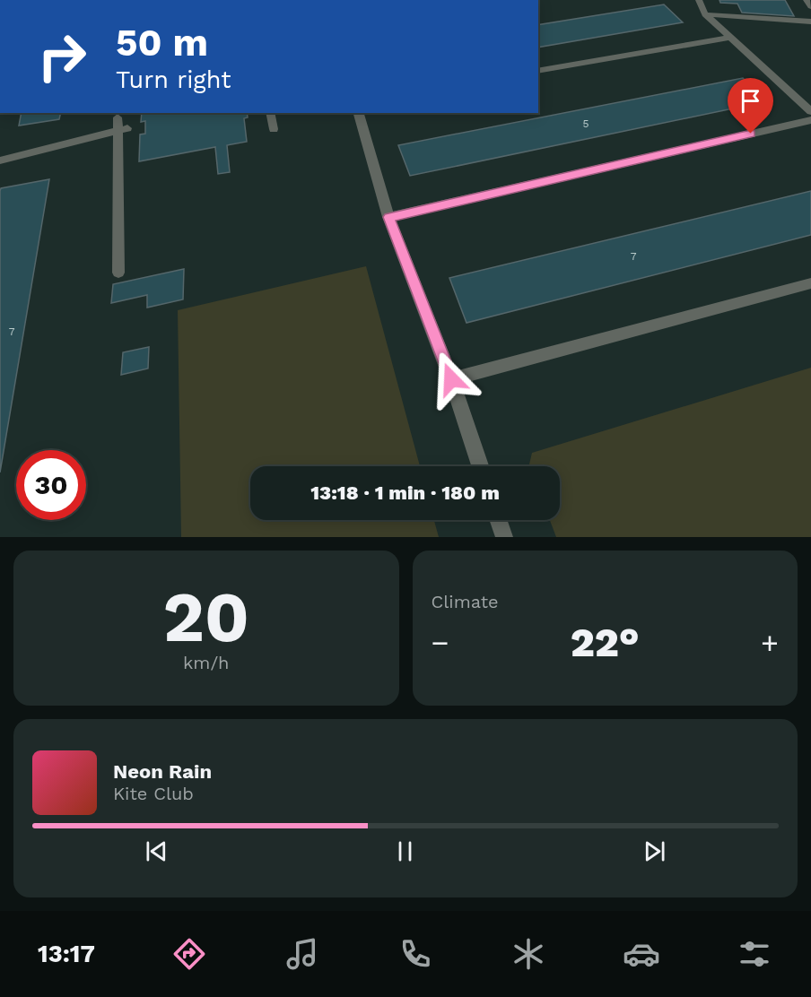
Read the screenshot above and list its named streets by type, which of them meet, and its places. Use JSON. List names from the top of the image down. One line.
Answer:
{"house_numbers":["5","7","7"],"page":{"turn":["50 m","Turn right"],"limit":"30","trip":"13:18 · 1 min · 180 m","tile":[["20","km/h"],"Climate"],"heat":["−","22°","+"],"song":["Neon Rain","Kite Club"],"tabs":"13:17"}}
